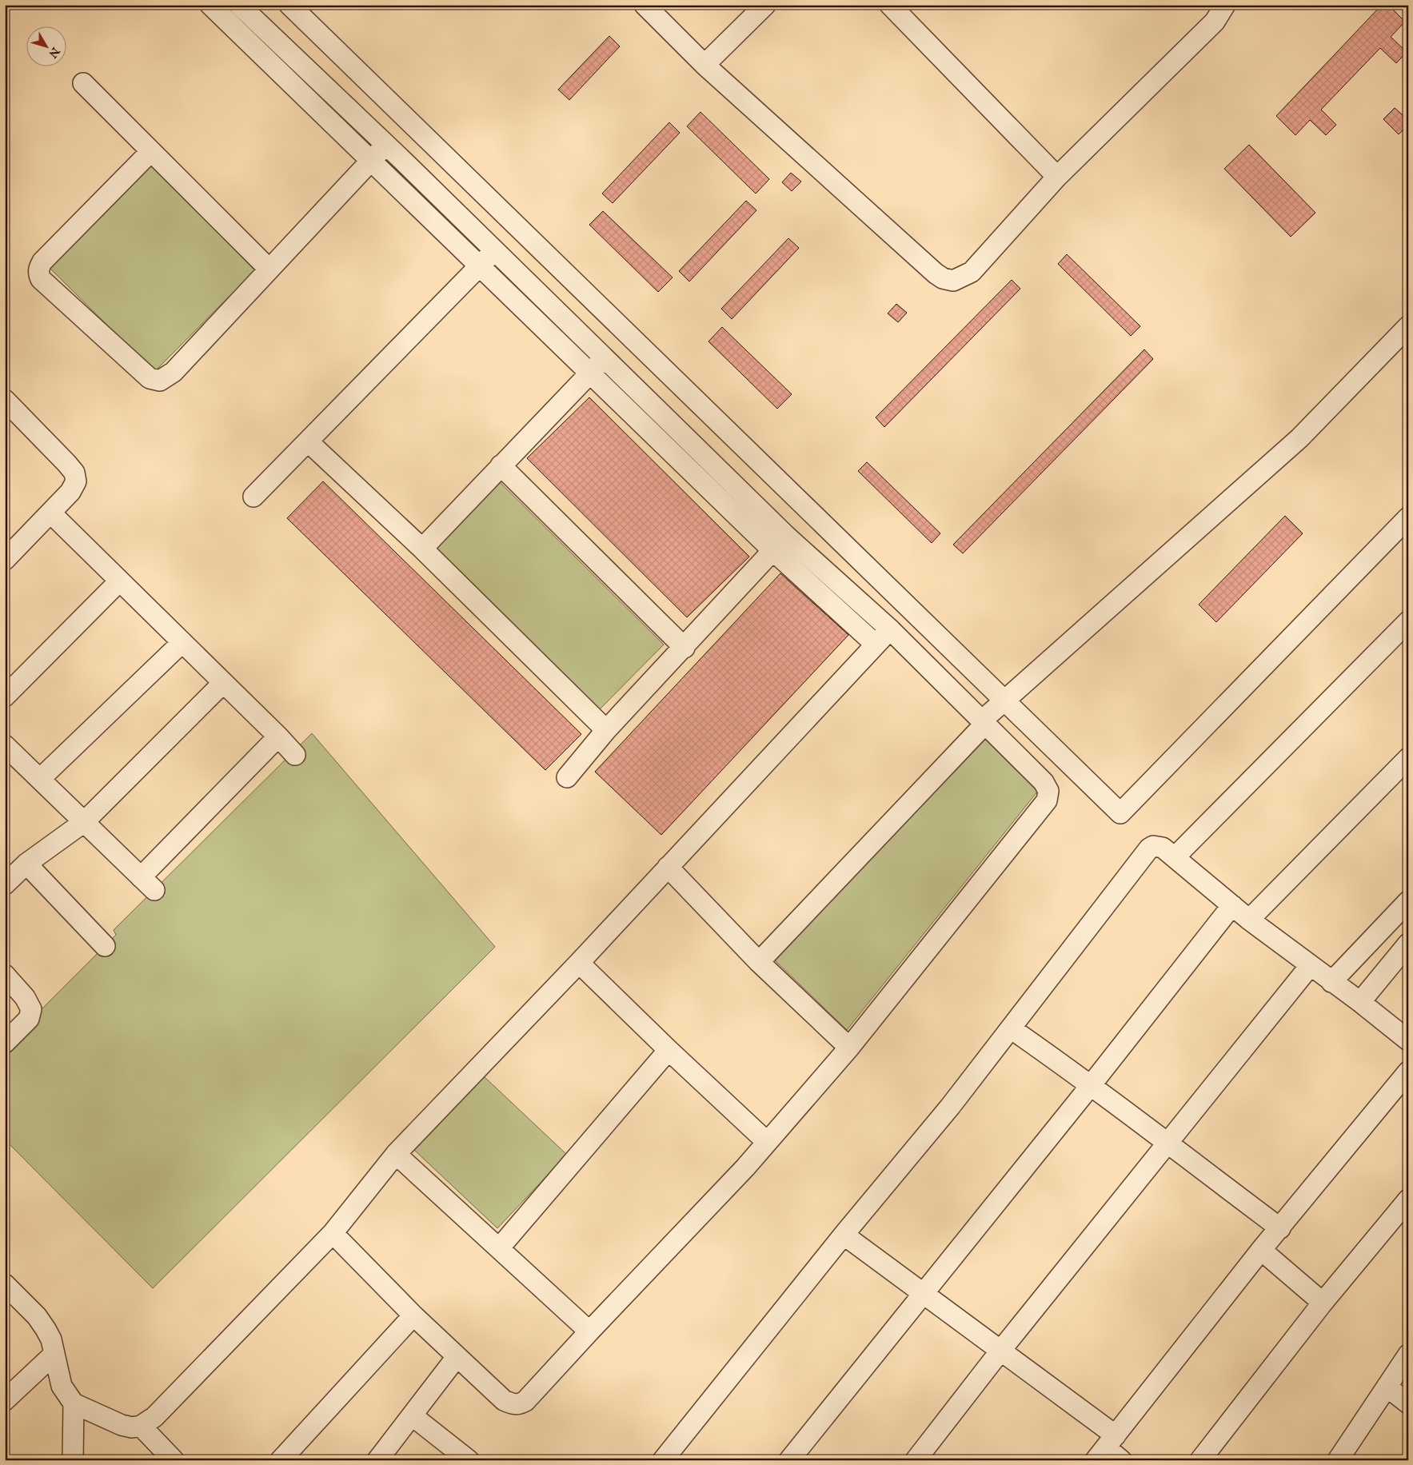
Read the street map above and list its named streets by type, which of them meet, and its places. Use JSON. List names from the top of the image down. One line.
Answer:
{"north":"bottom right"}
